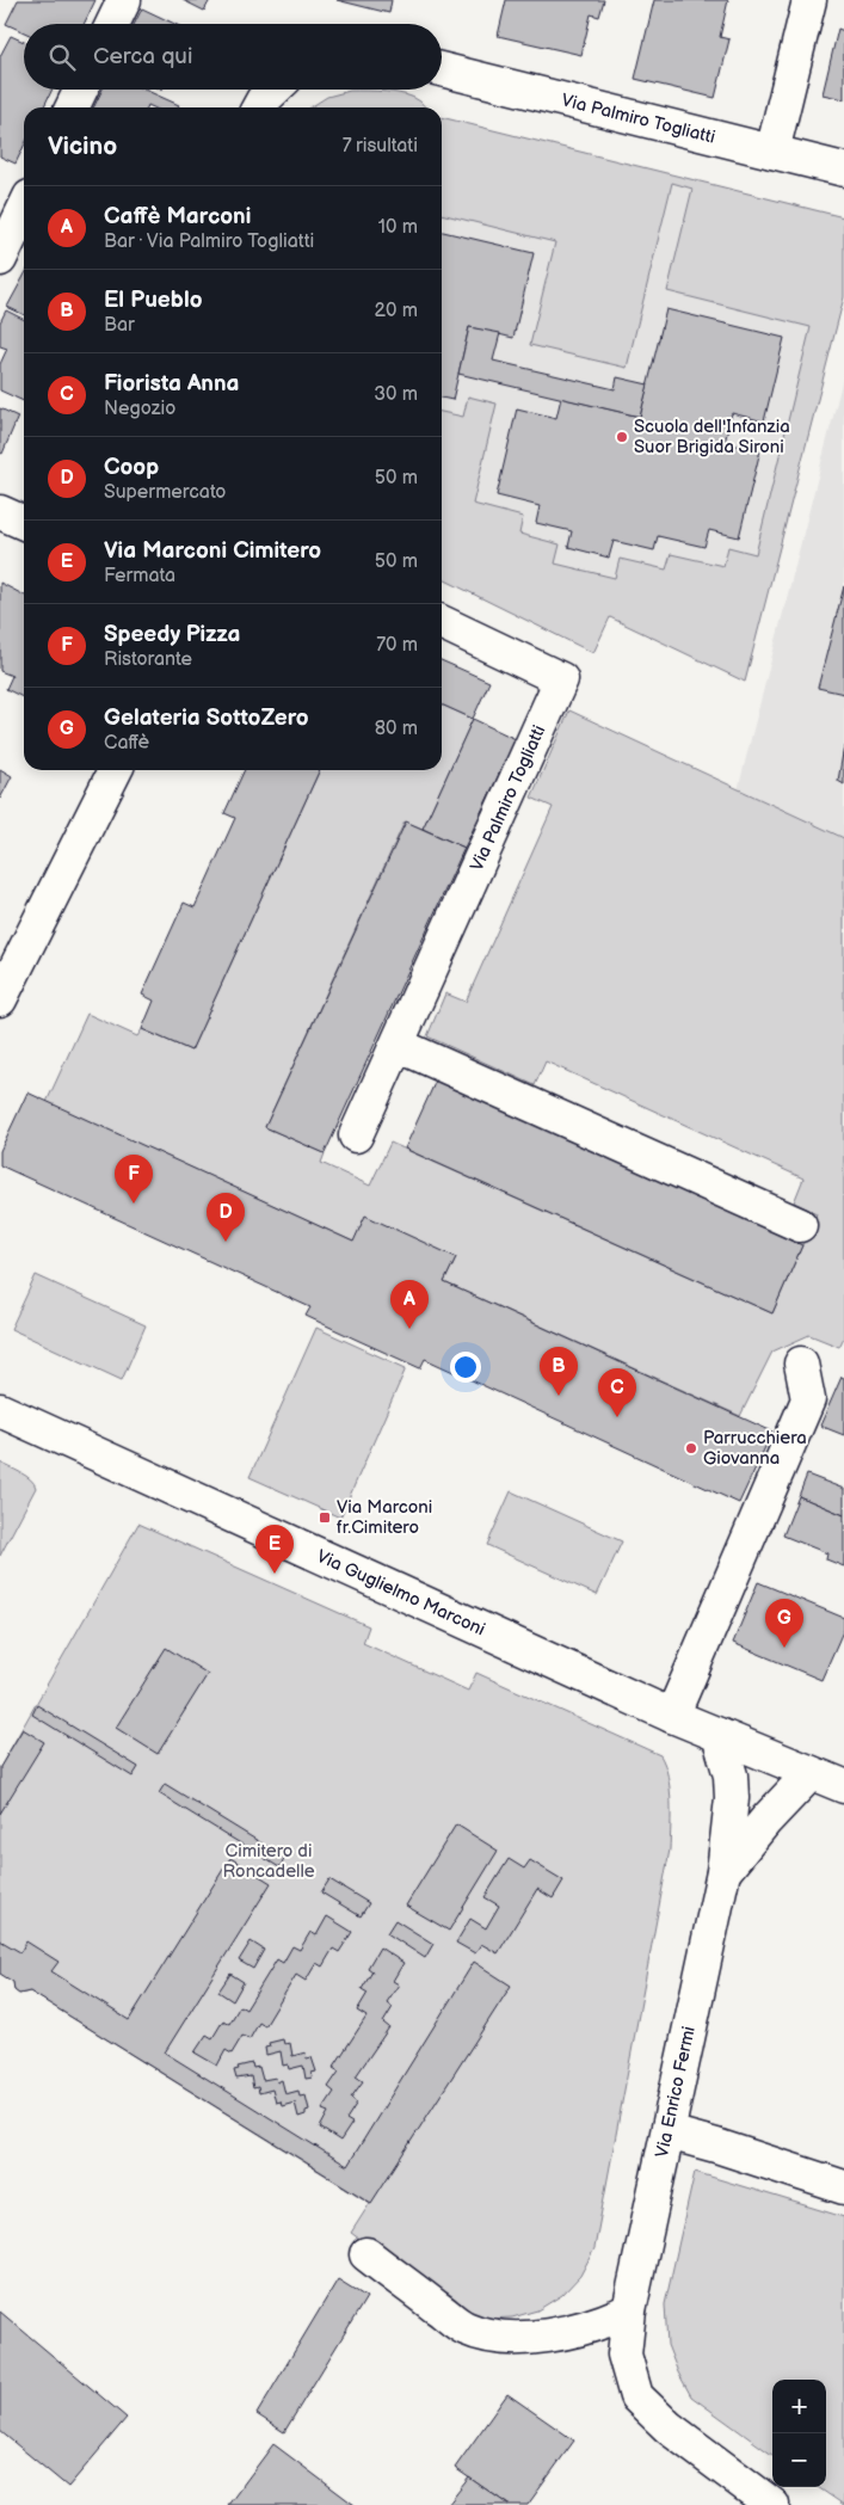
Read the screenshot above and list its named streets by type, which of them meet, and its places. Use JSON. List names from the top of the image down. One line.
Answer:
{"streets":{"street":["Via Palmiro Togliatti","Via Guglielmo Marconi","Via Enrico Fermi"]},"crossings":[["Via Guglielmo Marconi","Via Enrico Fermi"]],"parks":["Cimitero di Roncadelle"],"places":{"other":["Scuola dell'Infanzia Suor Brigida Sironi","Parrucchiera Giovanna"],"transit":["Via Marconi fr.Cimitero"]},"page":{"search":"Cerca qui","heading":["Vicino","7 risultati"],"list":[{"mark":"A","name":"Caffè Marconi","note":"Bar · Via Palmiro Togliatti","value":"10 m"},{"mark":"B","name":"El Pueblo","note":"Bar","value":"20 m"},{"mark":"C","name":"Fiorista Anna","note":"Negozio","value":"30 m"},{"mark":"D","name":"Coop","note":"Supermercato","value":"50 m"},{"mark":"E","name":"Via Marconi Cimitero","note":"Fermata","value":"50 m"},{"mark":"F","name":"Speedy Pizza","note":"Ristorante","value":"70 m"},{"mark":"G","name":"Gelateria SottoZero","note":"Caffè","value":"80 m"}],"pins":["F","D","A","B","C","E","G"],"map_buttons":["+","−"]}}
